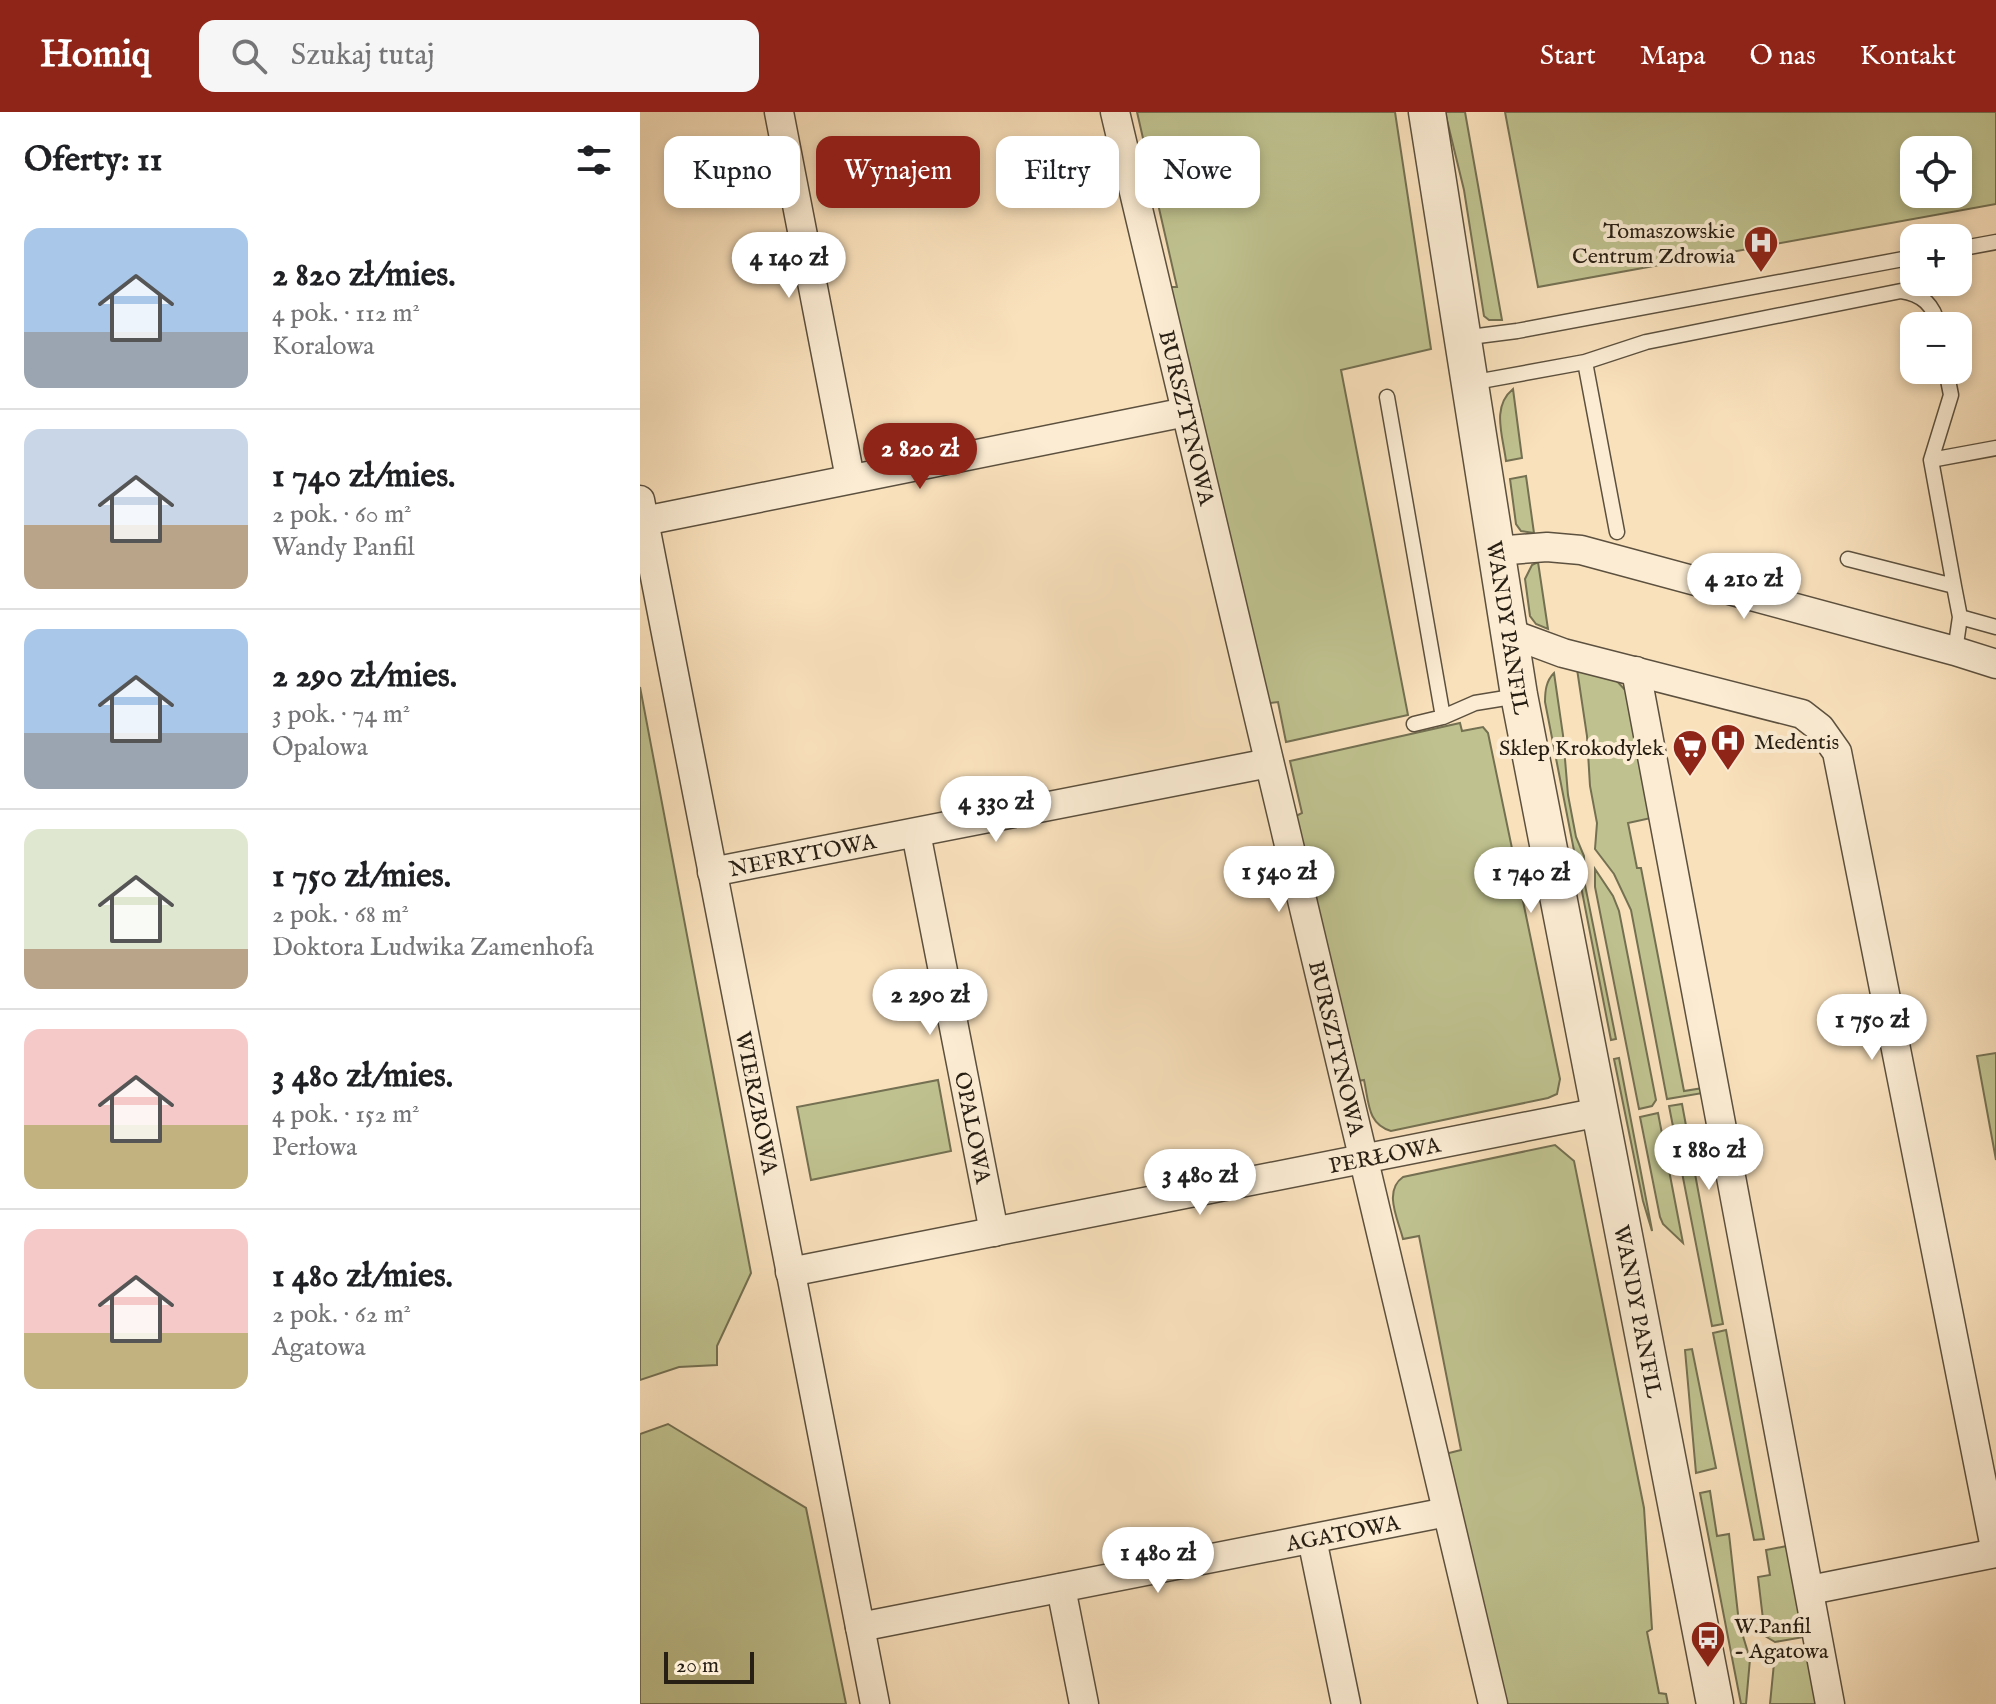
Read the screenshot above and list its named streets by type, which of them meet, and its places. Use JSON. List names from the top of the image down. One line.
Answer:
{"streets":{"street":["BURSZTYNOWA","WANDY PANFIL","NEFRYTOWA","WIERZBOWA","OPALOWA","PERŁOWA","AGATOWA"]},"crossings":[["BURSZTYNOWA","NEFRYTOWA"],["BURSZTYNOWA","PERŁOWA"],["BURSZTYNOWA","AGATOWA"],["WANDY PANFIL","PERŁOWA"],["NEFRYTOWA","WIERZBOWA"],["NEFRYTOWA","OPALOWA"],["WIERZBOWA","PERŁOWA"],["WIERZBOWA","AGATOWA"],["OPALOWA","PERŁOWA"]],"places":{"hospital":["Tomaszowskie Centrum Zdrowia","Medentis"],"supermarket":["Sklep Krokodylek"],"bus stop":["W.Panfil - Agatowa"]},"scale_bar":"20 m","page":{"header":"Homiq","search":"Szukaj tutaj","nav":["Start","Mapa","O nas","Kontakt"],"heading":"Oferty: 11","map_buttons":["+","−"],"chip":["Kupno","Wynajem","Filtry","Nowe"],"list":[{"name":"2 820 zł/mies.","note":"4 pok. · 112 m² · Koralowa"},{"name":"1 740 zł/mies.","note":"2 pok. · 60 m² · Wandy Panfil"},{"name":"2 290 zł/mies.","note":"3 pok. · 74 m² · Opalowa"},{"name":"1 750 zł/mies.","note":"2 pok. · 68 m² · Doktora Ludwika Zamenhofa"},{"name":"3 480 zł/mies.","note":"4 pok. · 152 m² · Perłowa"},{"name":"1 480 zł/mies.","note":"2 pok. · 62 m² · Agatowa"}],"price":["4 140 zł","2 820 zł","4 210 zł","4 330 zł","1 540 zł","1 740 zł","2 290 zł","1 750 zł","1 880 zł","3 480 zł","1 480 zł"],"scale":"20 m"}}
